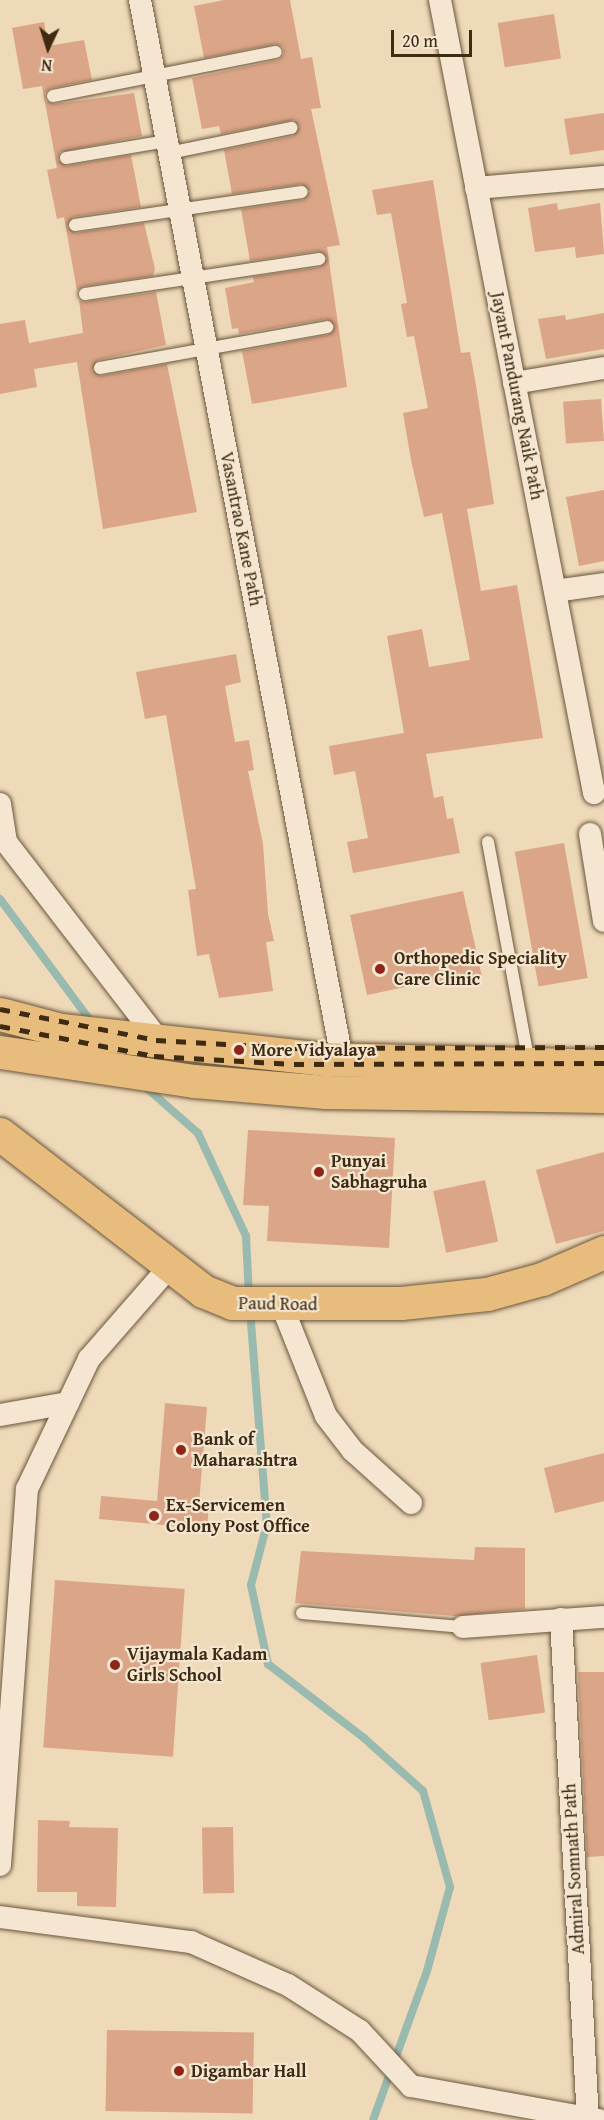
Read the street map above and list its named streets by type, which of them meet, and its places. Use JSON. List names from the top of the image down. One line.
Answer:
{"streets":{"main road":["Paud Road"],"street":["Jayant Pandurang Naik Path","Vasantrao Kane Path","Admiral Somnath Path"]},"places":["Orthopedic Speciality Care Clinic","More Vidyalaya","Punyai Sabhagruha","Bank of Maharashtra","Ex-Servicemen Colony Post Office","Vijaymala Kadam Girls School","Digambar Hall"],"scale_bar":"20 m","north":"bottom"}
